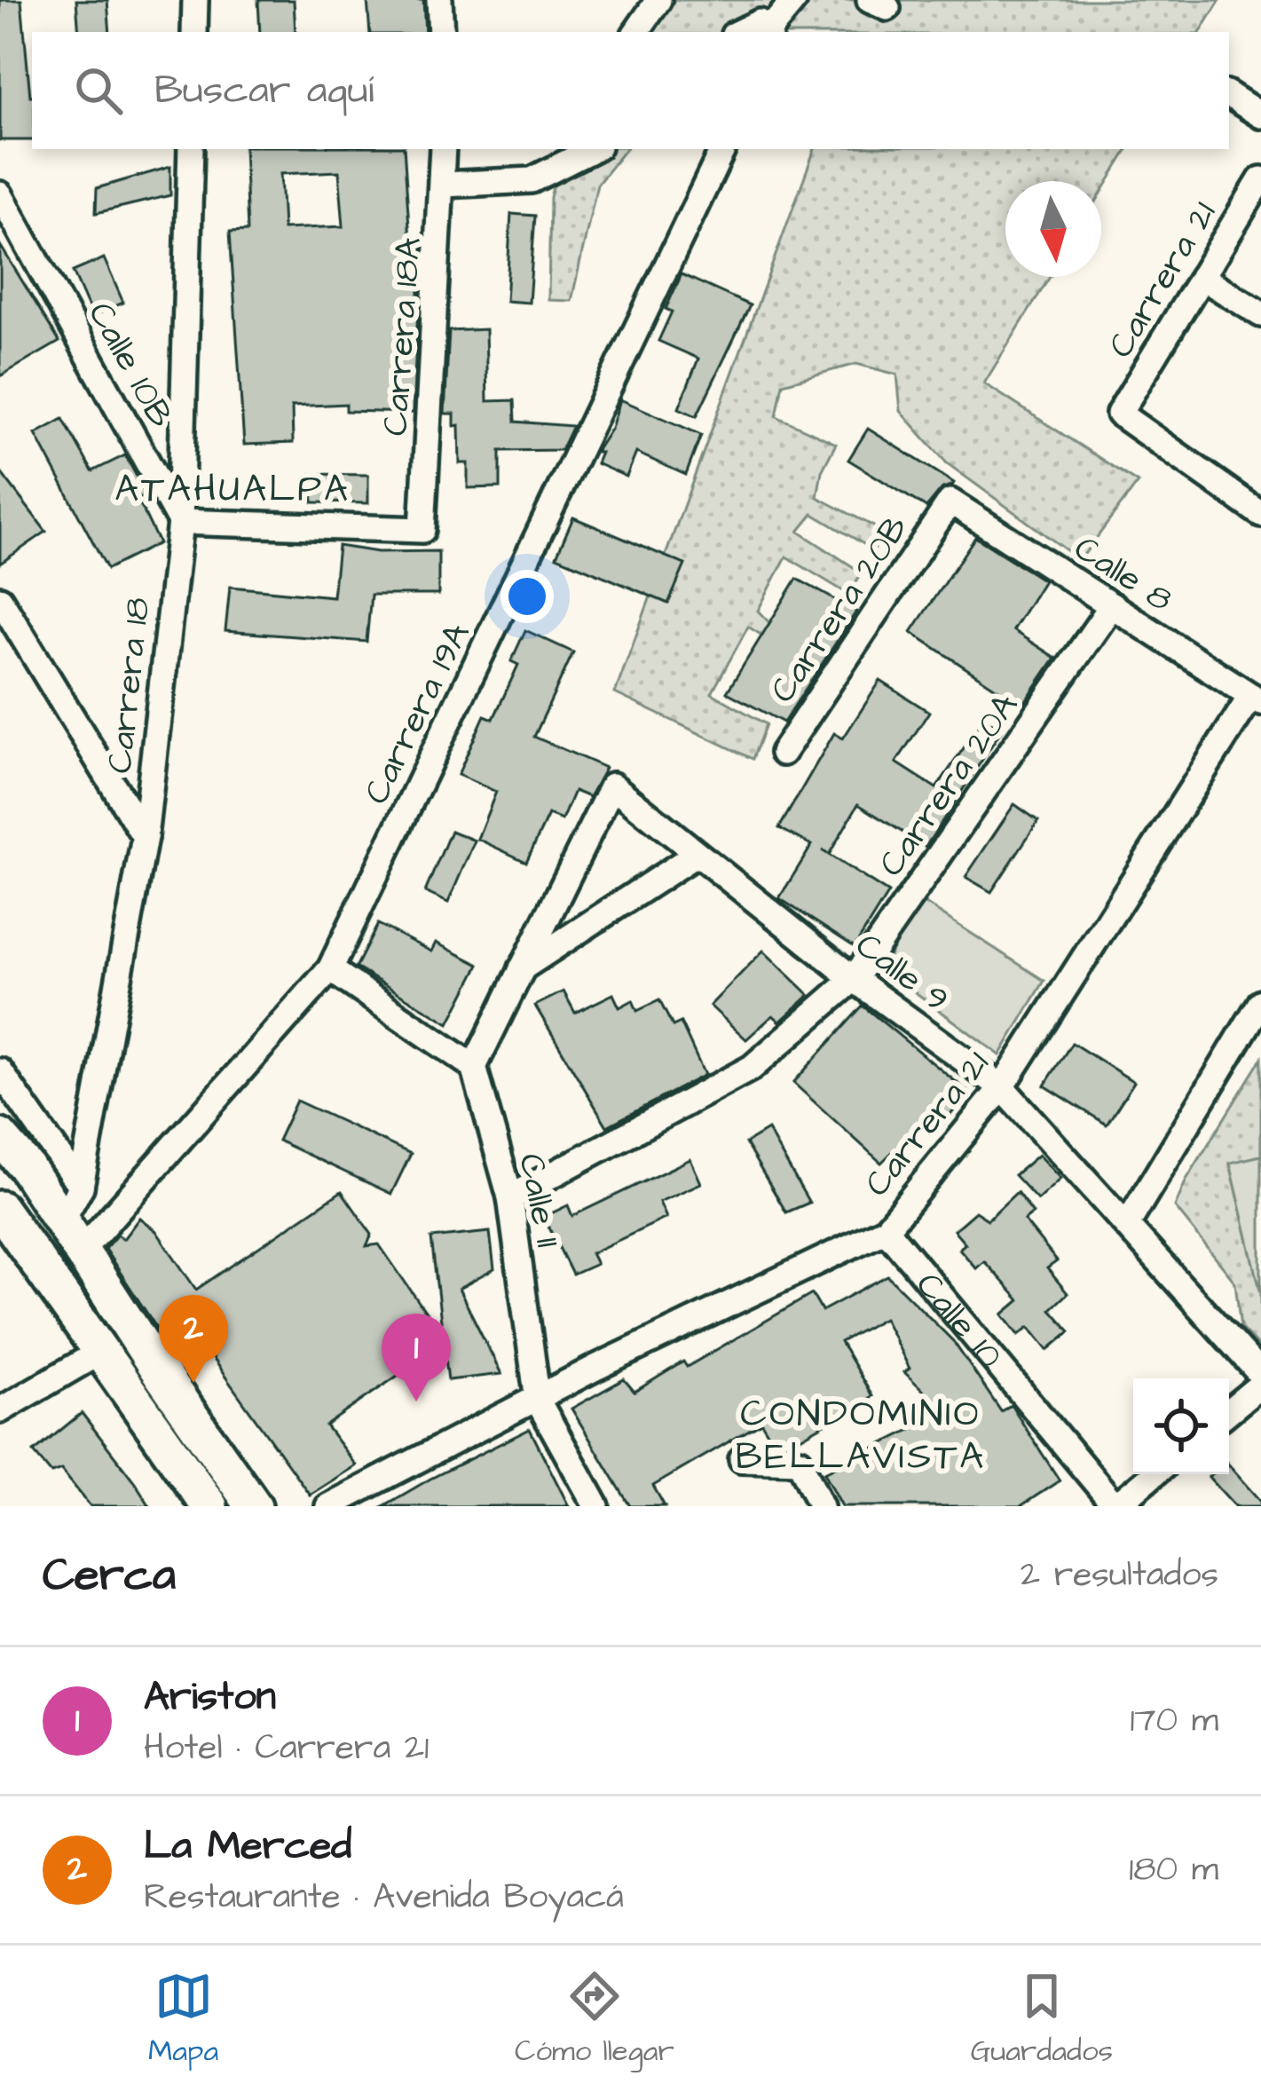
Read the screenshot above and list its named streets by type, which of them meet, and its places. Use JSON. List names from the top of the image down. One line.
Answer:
{"streets":{"street":["Carrera 21","Carrera 18A","Calle 10B","Calle 8","Carrera 20B","Carrera 18","Carrera 19A","Carrera 20A","Calle 9","Calle 11","Calle 10"]},"crossings":[["Carrera 21","Calle 8"],["Carrera 21","Calle 9"],["Carrera 21","Calle 11"],["Carrera 21","Calle 10"],["Carrera 18A","Calle 10B"],["Carrera 18A","Carrera 18"],["Calle 10B","Carrera 18"],["Calle 8","Carrera 20B"],["Calle 8","Carrera 20A"],["Carrera 20A","Calle 9"],["Carrera 20A","Calle 11"]],"districts":["ATAHUALPA","CONDOMINIO BELLAVISTA"],"north":"bottom","page":{"search":"Buscar aquí","pins":["2","1"],"heading":["Cerca","2 resultados"],"list":[{"mark":"1","name":"Ariston","note":"Hotel · Carrera 21","value":"170 m"},{"mark":"2","name":"La Merced","note":"Restaurante · Avenida Boyacá","value":"180 m"}],"nav":["Mapa","Cómo llegar","Guardados"]}}
